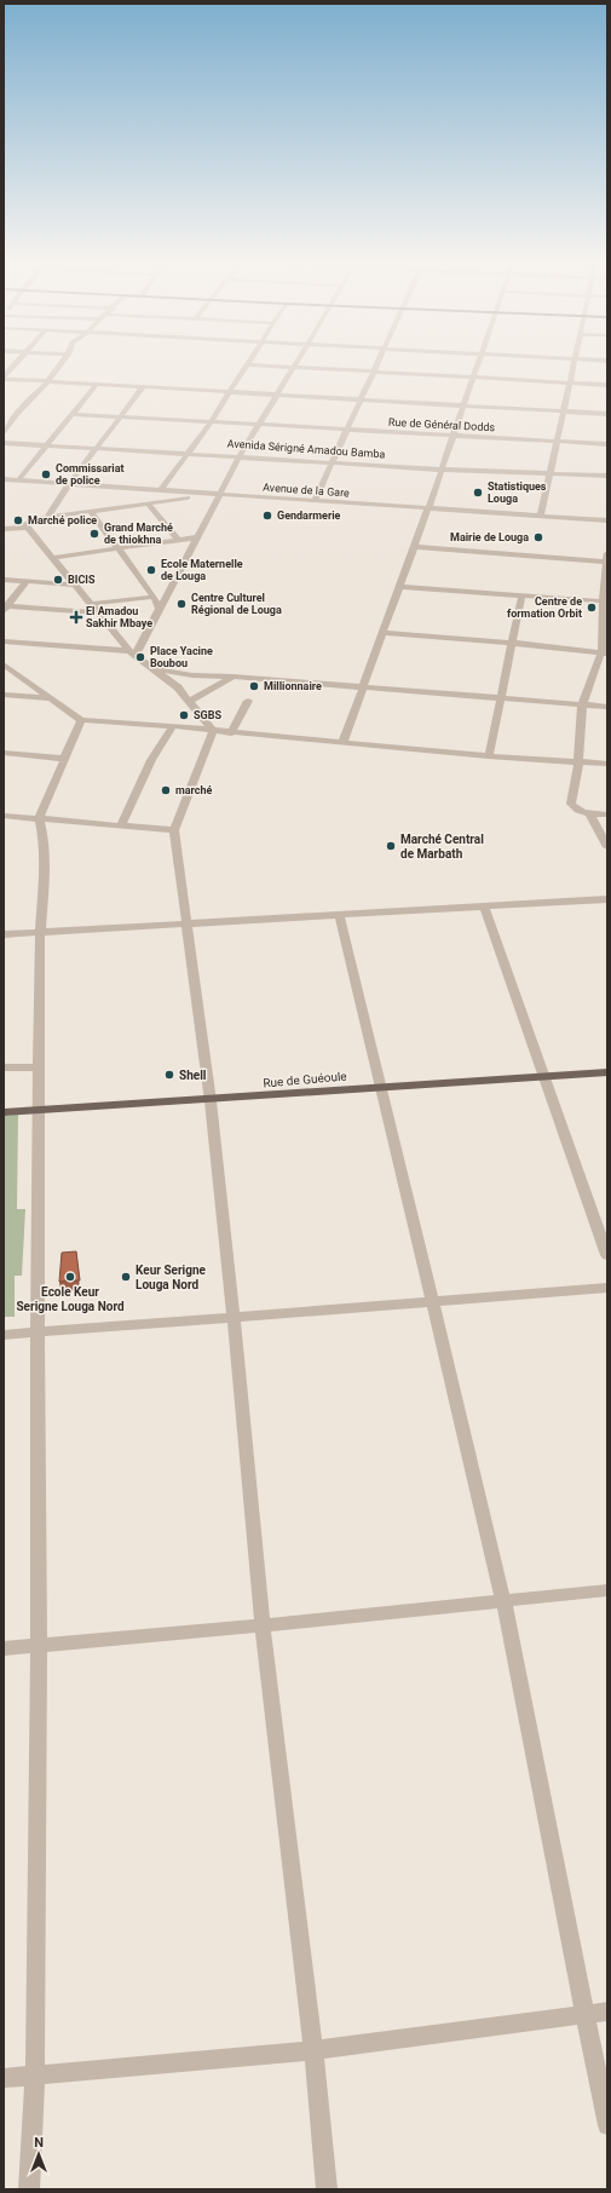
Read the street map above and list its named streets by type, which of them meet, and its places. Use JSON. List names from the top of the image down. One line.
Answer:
{"streets":{"main road":["Rue de Guéoule"],"street":["Rue de Général Dodds","Avenida Sérigné Amadou Bamba","Avenue de la Gare"]},"places":{"other":["Commissariat de police","Statistiques Louga","Gendarmerie","Marché police","Grand Marché de thiokhna","Mairie de Louga","Ecole Maternelle de Louga","BICIS","Centre Culturel Régional de Louga","Centre de formation Orbit","Place Yacine Boubou","Millionnaire","SGBS","marché","Marché Central de Marbath","Shell","Ecole Keur Serigne Louga Nord","Keur Serigne Louga Nord"],"health":["El Amadou Sakhir Mbaye"]},"north":"top"}
